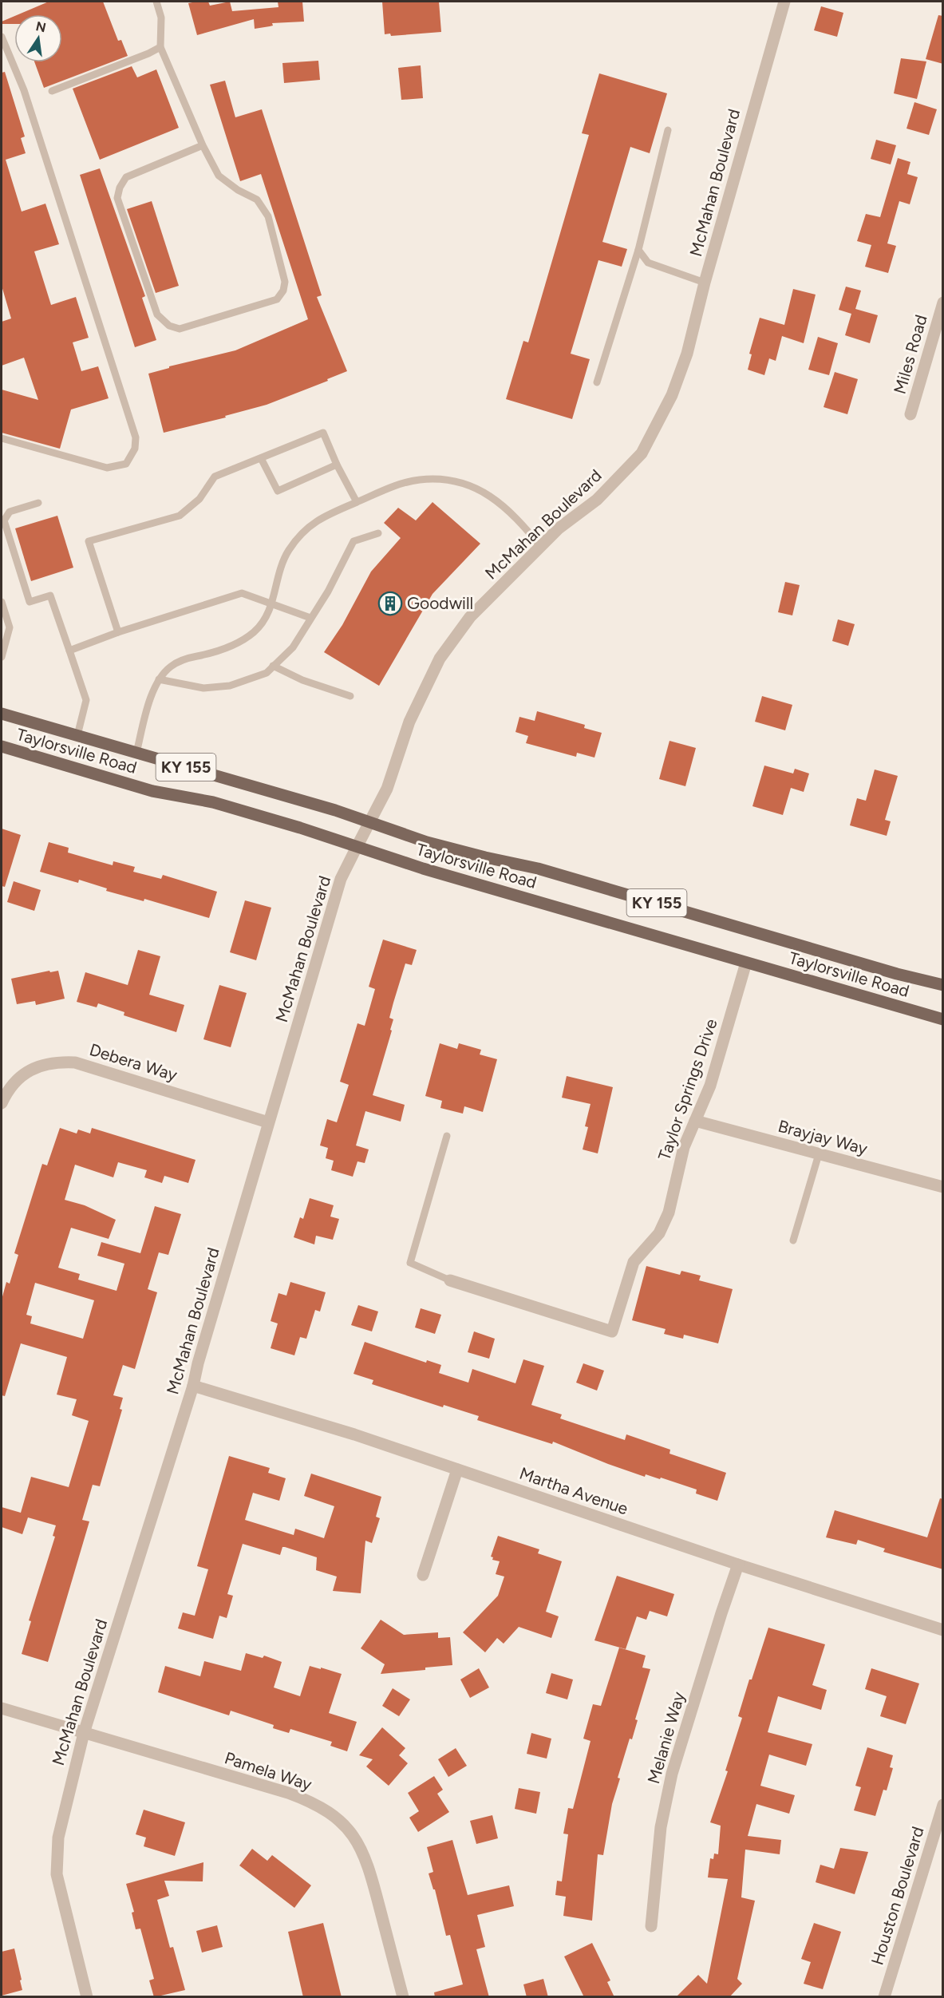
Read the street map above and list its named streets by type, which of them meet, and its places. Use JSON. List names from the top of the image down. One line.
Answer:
{"streets":{"main road":["Taylorsville Road","KY 155"],"street":["McMahan Boulevard","Miles Road","Debera Way","Taylor Springs Drive","Brayjay Way","Martha Avenue","Melanie Way","Pamela Way","Houston Boulevard"]},"crossings":[["McMahan Boulevard","Taylorsville Road"],["McMahan Boulevard","Debera Way"],["McMahan Boulevard","Martha Avenue"],["McMahan Boulevard","Pamela Way"],["Taylorsville Road","Taylor Springs Drive"],["Taylor Springs Drive","Brayjay Way"],["Martha Avenue","Melanie Way"]],"places":{"building":["Goodwill"]},"north":"top"}
